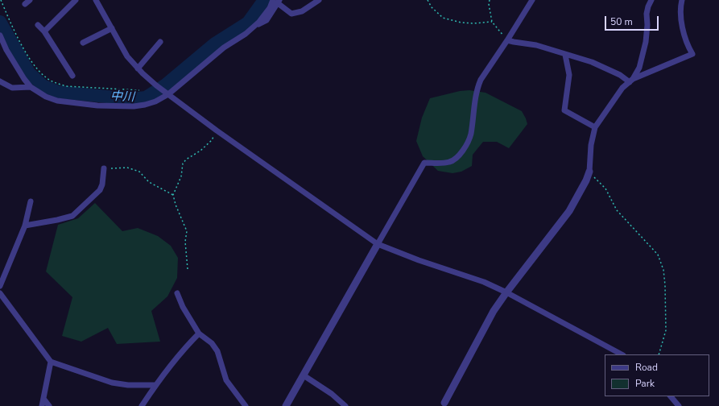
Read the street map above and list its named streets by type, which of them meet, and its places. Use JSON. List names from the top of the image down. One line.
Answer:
{"water":["中川"],"legend":["Road","Park"],"scale_bar":"50 m"}
